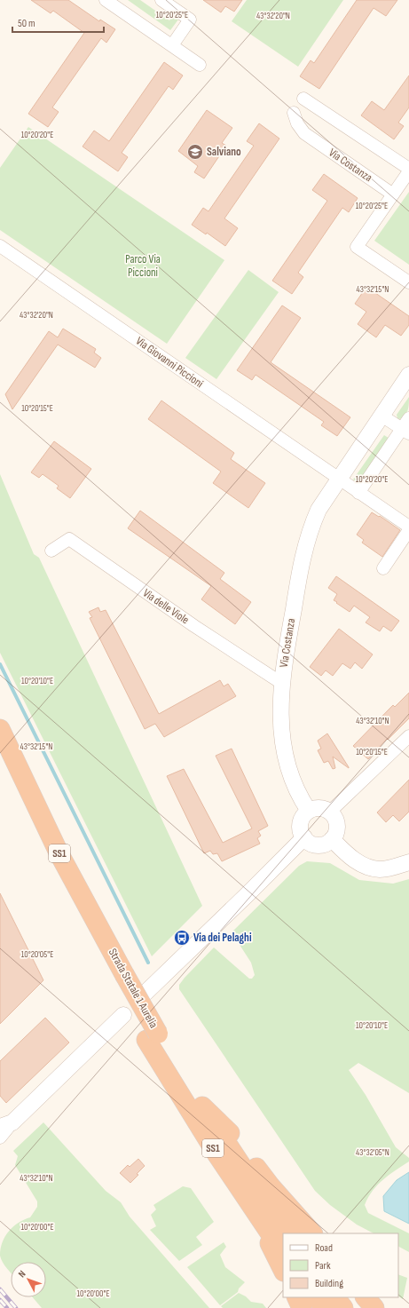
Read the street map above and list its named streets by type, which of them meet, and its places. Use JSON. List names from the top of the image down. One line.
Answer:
{"streets":{"highway":["SS1","Strada Statale 1 Aurelia"],"street":["Via Costanza","Via Giovanni Piccioni","Via delle Viole"]},"crossings":[["Via Costanza","Via Giovanni Piccioni"],["Via Costanza","Via delle Viole"]],"parks":["Parco Via Piccioni"],"places":{"school or university":["Salviano"],"bus stop":["Via dei Pelaghi"]},"legend":["Road","Park","Building"],"scale_bar":"50 m","north":"top left","coordinates":["10°20'25\"E","43°32'20\"N","10°20'20\"E","43°32'15\"N","10°20'15\"E","10°20'10\"E","43°32'10\"N","10°20'05\"E","43°32'05\"N","10°20'00\"E"]}
